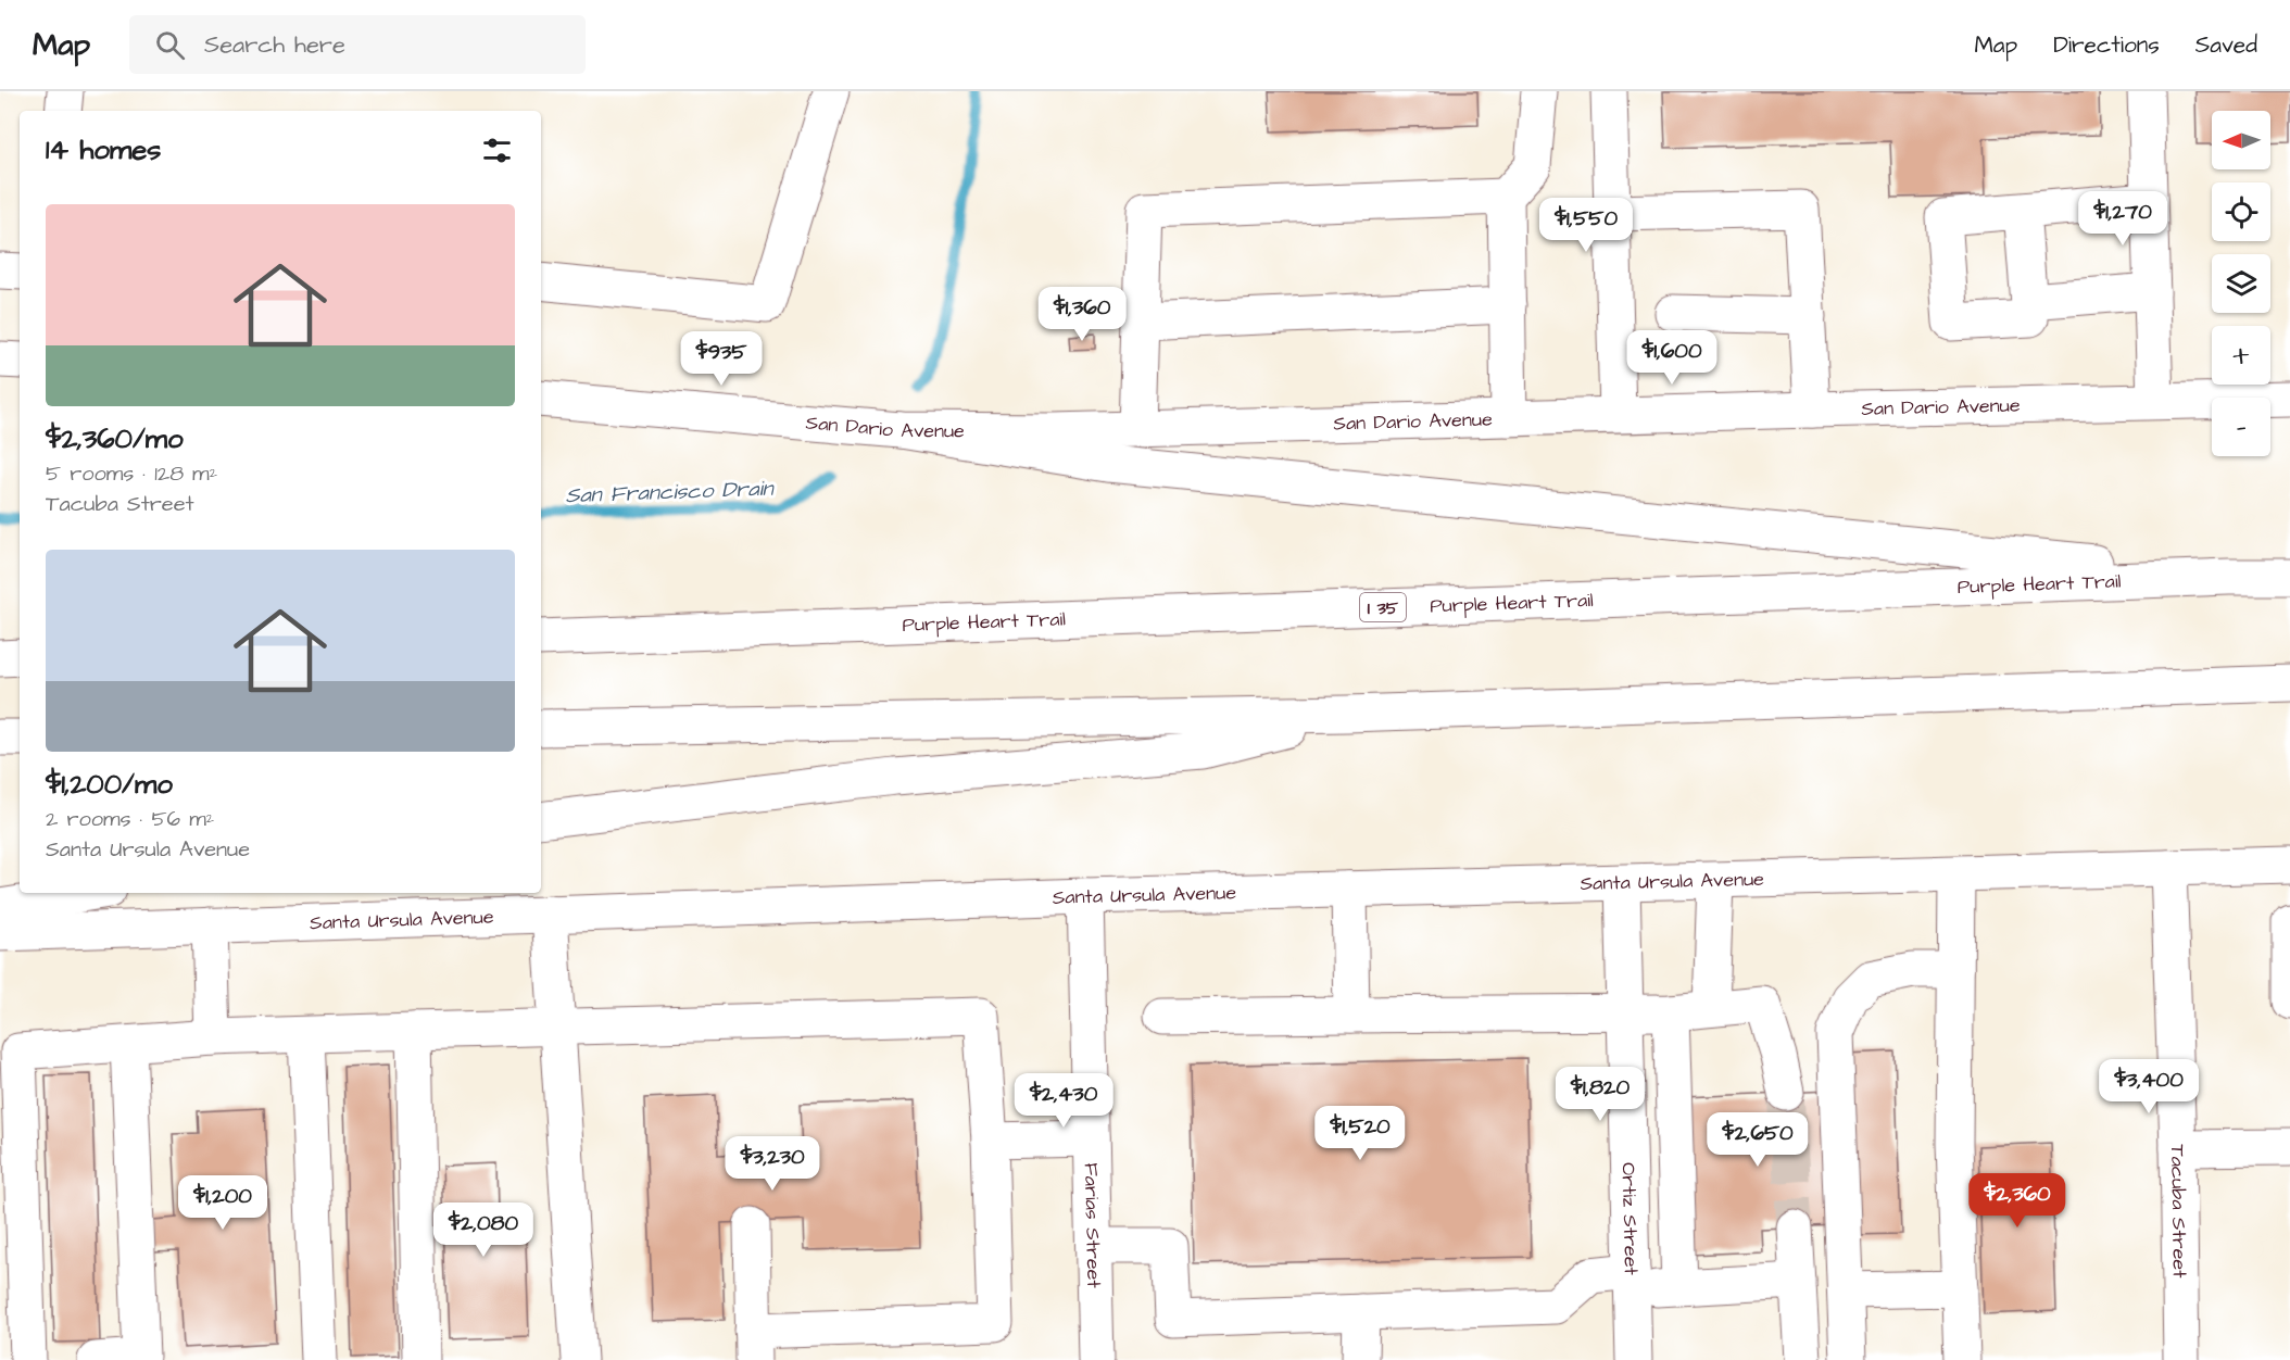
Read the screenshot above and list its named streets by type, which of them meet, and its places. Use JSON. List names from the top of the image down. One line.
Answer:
{"streets":{"main road":["San Dario Avenue","Purple Heart Trail","I 35","Santa Ursula Avenue","Tacuba Street","Ortiz Street","Farias Street"]},"crossings":[["Santa Ursula Avenue","Tacuba Street"],["Santa Ursula Avenue","Ortiz Street"],["Santa Ursula Avenue","Farias Street"]],"water":["San Francisco Drain"],"north":"left","page":{"header":"Map","search":"Search here","nav":["Map","Directions","Saved"],"map_buttons":["+","−"],"heading":"14 homes","list":[{"name":"$2,360/mo","note":"5 rooms · 128 m² · Tacuba Street"},{"name":"$1,200/mo","note":"2 rooms · 56 m² · Santa Ursula Avenue"}],"price":["$1,270","$1,550","$1,360","$1,600","$935","$3,400","$1,820","$2,430","$1,520","$2,650","$3,230","$2,360","$1,200","$2,080"]}}
